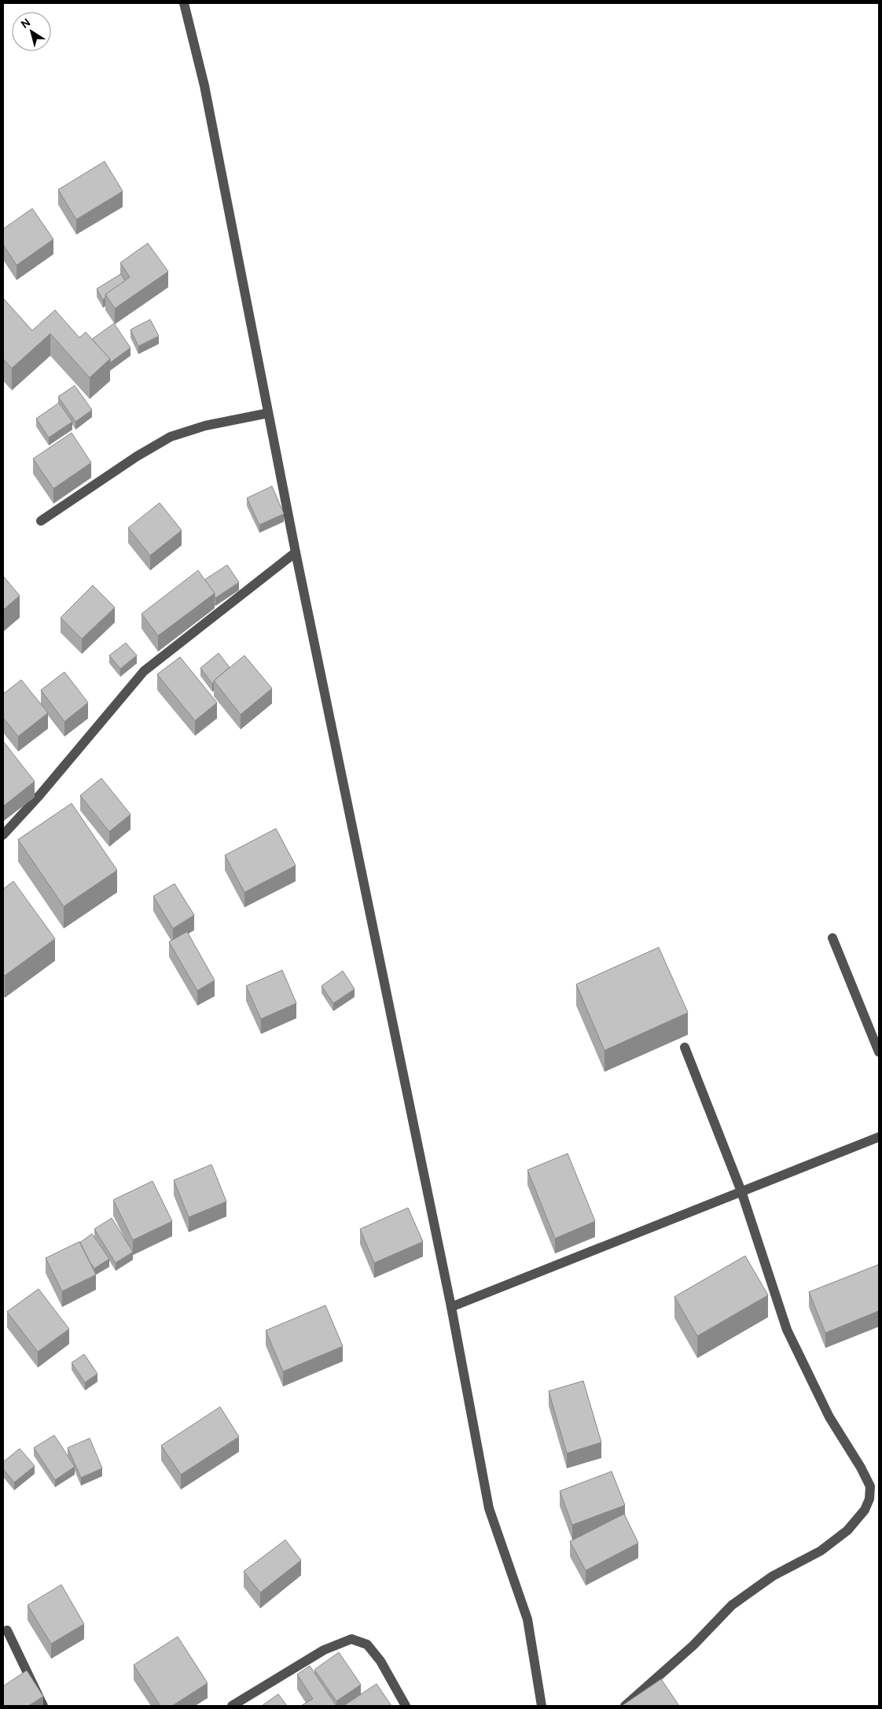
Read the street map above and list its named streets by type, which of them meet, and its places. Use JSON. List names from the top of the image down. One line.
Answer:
{"north":"top left"}
